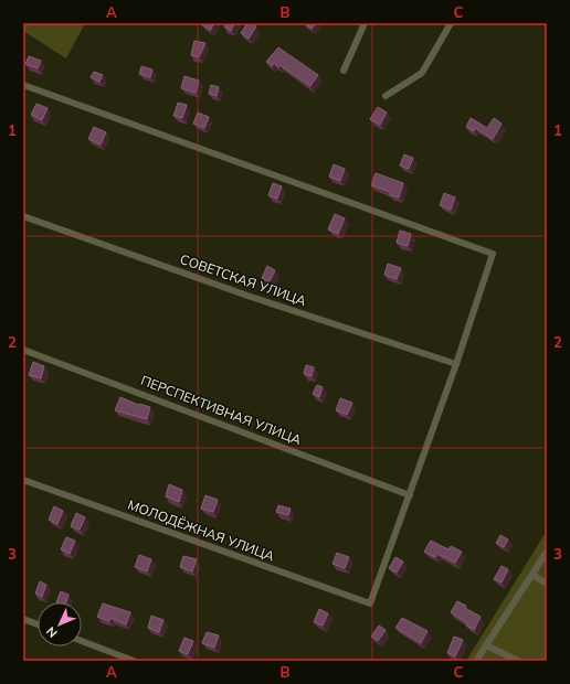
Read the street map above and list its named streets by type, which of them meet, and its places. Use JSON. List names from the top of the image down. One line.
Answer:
{"streets":{"street":["СОВЕТСКАЯ УЛИЦА","ПЕРСПЕКТИВНАЯ УЛИЦА","МОЛОДЁЖНАЯ УЛИЦА"]},"crossings":[["ПЕРСПЕКТИВНАЯ УЛИЦА","МОЛОДЁЖНАЯ УЛИЦА"]],"north":"bottom left","grid":{"columns":["A","B","C"],"rows":["1","2","3"]}}
